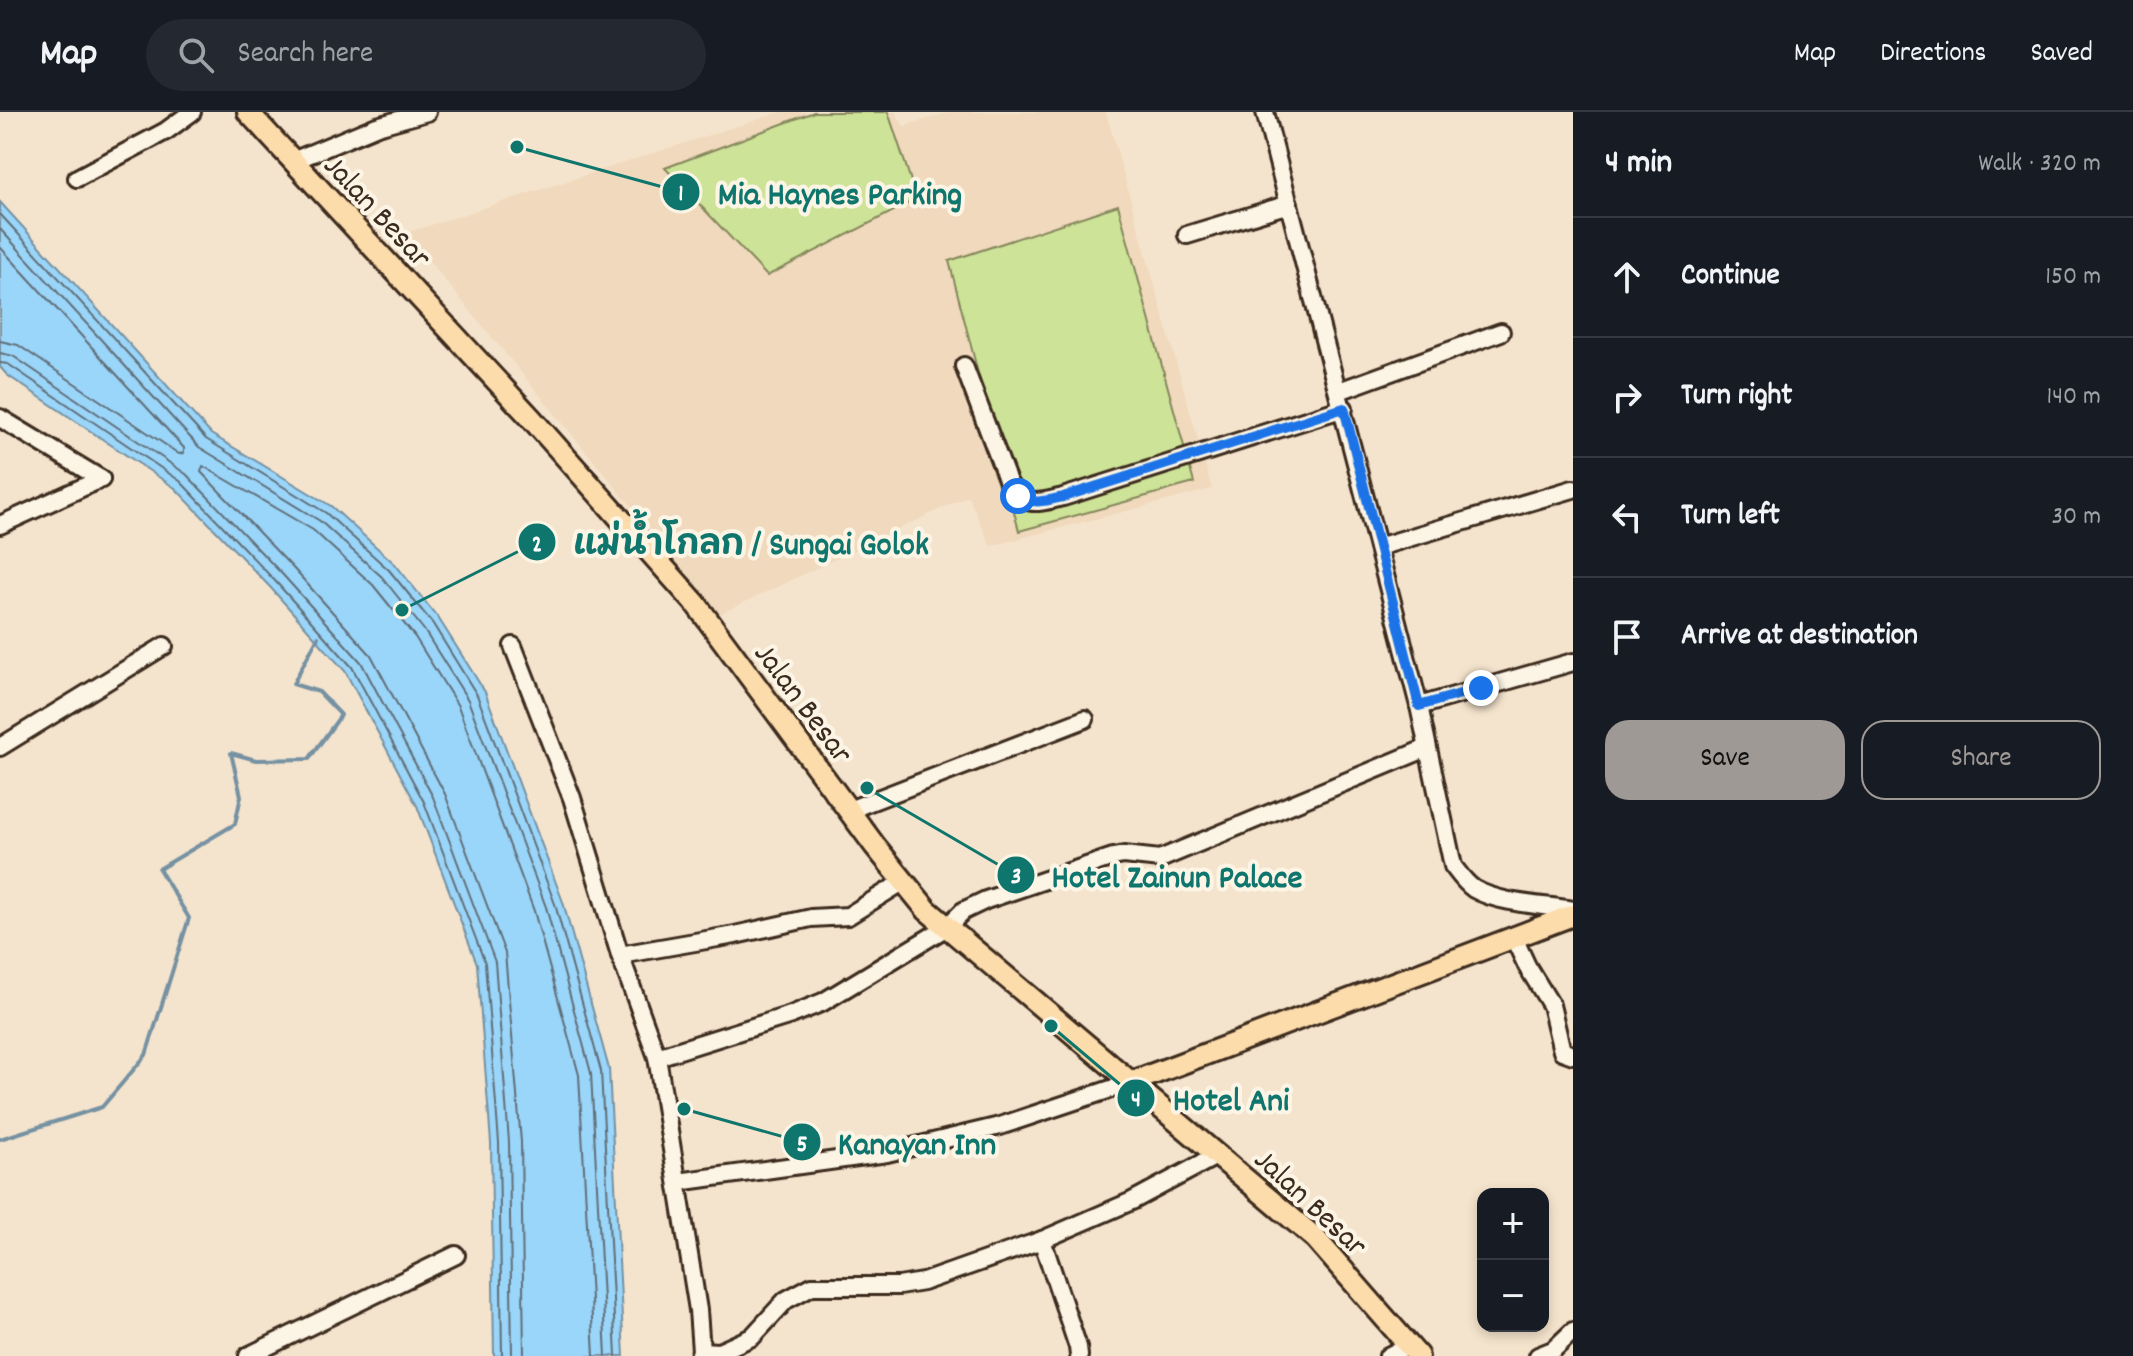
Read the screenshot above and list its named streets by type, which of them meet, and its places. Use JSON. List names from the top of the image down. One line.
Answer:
{"streets":{"main road":["Jalan Besar"]},"places":["Mia Haynes Parking","แม่น้ำโกลก / Sungai Golok","Hotel Zainun Palace","Hotel Ani","Kanayan Inn"],"page":{"header":"Map","search":"Search here","nav":["Map","Directions","Saved"],"heading":["4 min","Walk · 320 m"],"list":[["Continue","150 m"],["Turn right","140 m"],["Turn left","30 m"],"Arrive at destination"],"buttons":["Save","Share"],"map_buttons":["+","−"]}}
